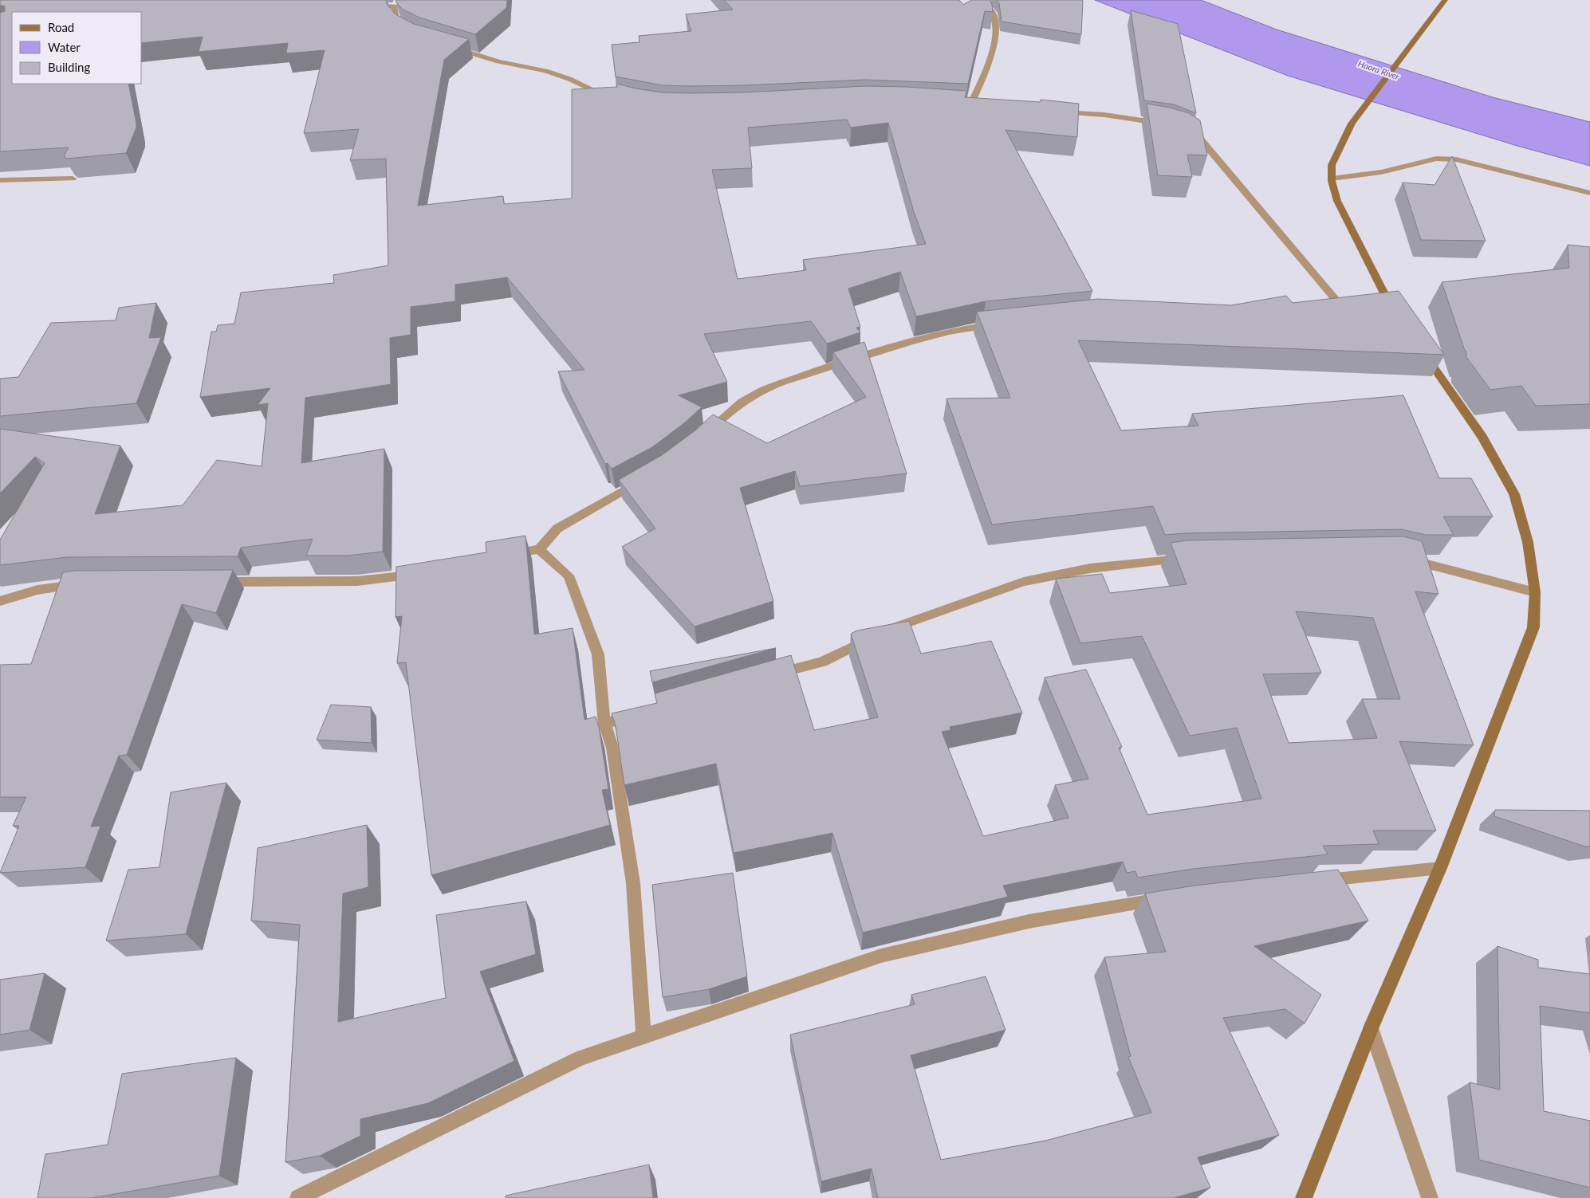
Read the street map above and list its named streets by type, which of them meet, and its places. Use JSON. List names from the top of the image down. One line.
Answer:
{"water":["Haora River"],"legend":["Road","Water","Building"]}
